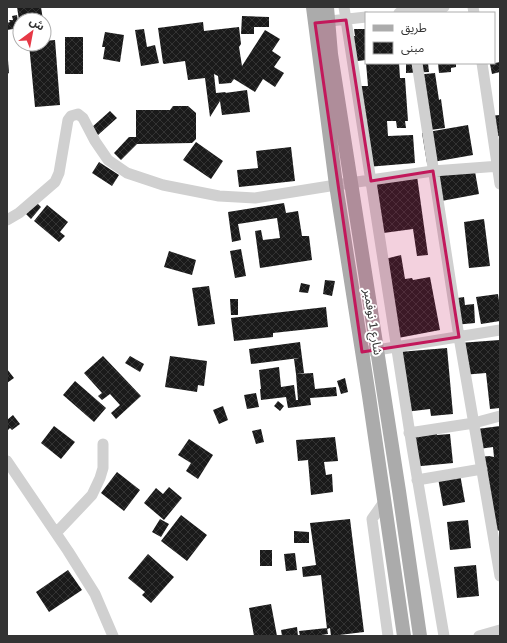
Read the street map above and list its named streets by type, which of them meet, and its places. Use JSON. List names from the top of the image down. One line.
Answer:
{"streets":{"main road":["شارع 1 نوفمبر"]},"legend":["طريق","مبنى"],"north":"top right"}
